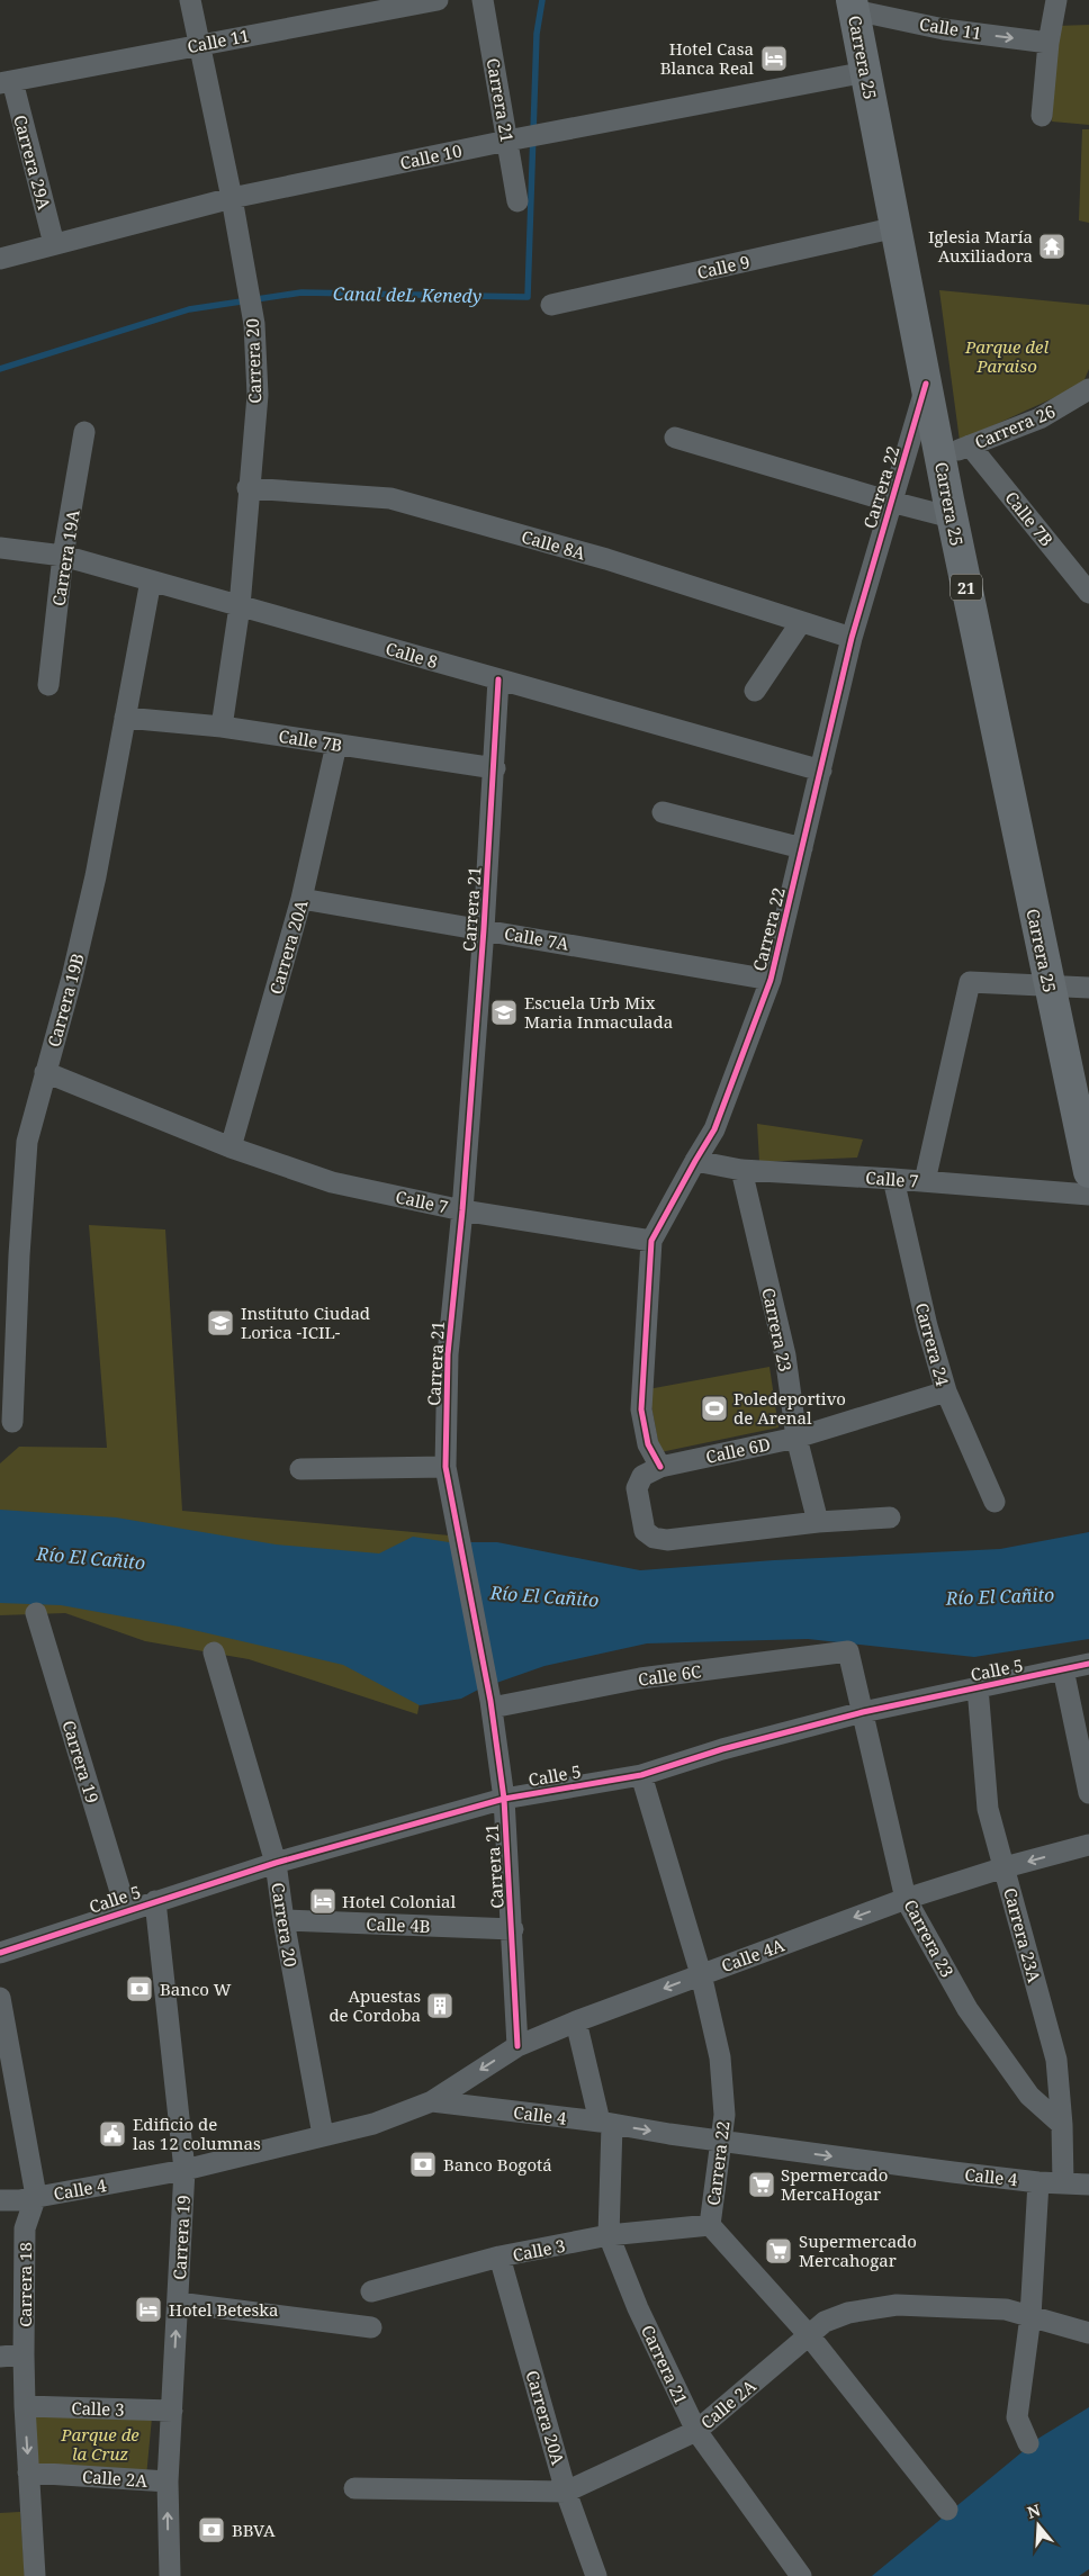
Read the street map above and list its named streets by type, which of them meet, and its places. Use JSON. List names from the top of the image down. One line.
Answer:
{"streets":{"main road":["Carrera 25","21"],"street":["Calle 11","Carrera 21","Calle 10","Carrera 29A","Calle 9","Carrera 20","Carrera 26","Carrera 22","Calle 7B","Calle 8A","Carrera 19A","Calle 8","Calle 7A","Carrera 20A","Carrera 19B","Calle 7","Carrera 23","Carrera 24","Calle 6D","Calle 5","Calle 6C","Carrera 19","Calle 4B","Carrera 23A","Calle 4A","Calle 4","Calle 3","Carrera 18","Calle 2A"]},"crossings":[["Calle 11","Carrera 25"],["Calle 11","Carrera 29A"],["Calle 11","Carrera 20"],["Carrera 25","Calle 10"],["Carrera 25","Calle 9"],["Carrera 25","Carrera 26"],["Carrera 25","Carrera 22"],["Carrera 21","Calle 10"],["Carrera 21","Calle 7B"],["Carrera 21","Calle 8"],["Carrera 21","Calle 7A"],["Carrera 21","Calle 7"],["Carrera 21","Calle 5"],["Carrera 21","Calle 6C"],["Carrera 21","Calle 4B"],["Carrera 21","Calle 4A"],["Carrera 21","Calle 4"],["Carrera 21","Calle 3"],["Carrera 21","Calle 2A"],["Calle 10","Carrera 29A"],["Calle 10","Carrera 20"],["Carrera 20","Calle 7B"],["Carrera 20","Calle 8A"],["Carrera 20","Calle 8"],["Carrera 20","Calle 5"],["Carrera 20","Calle 4B"],["Carrera 20","Calle 4"],["Carrera 26","Calle 7B"],["Carrera 22","Calle 8A"],["Carrera 22","Calle 8"],["Carrera 22","Calle 7A"],["Carrera 22","Calle 7"],["Carrera 22","Calle 6D"],["Carrera 22","Calle 5"],["Carrera 22","Calle 4A"],["Carrera 22","Calle 4"],["Carrera 22","Calle 3"],["Carrera 22","Calle 2A"],["Calle 7B","Carrera 20A"],["Calle 7B","Carrera 19B"],["Carrera 19A","Calle 8"],["Calle 8","Carrera 19B"],["Calle 7A","Carrera 20A"],["Carrera 20A","Calle 7"],["Carrera 20A","Calle 3"],["Carrera 20A","Calle 2A"],["Carrera 19B","Calle 7"],["Calle 7","Carrera 23"],["Calle 7","Carrera 24"],["Carrera 23","Calle 6D"],["Carrera 23","Calle 5"],["Carrera 23","Calle 6C"],["Carrera 23","Carrera 23A"],["Carrera 23","Calle 4A"],["Carrera 24","Calle 6D"],["Calle 5","Carrera 19"],["Calle 5","Carrera 23A"],["Carrera 19","Calle 4"],["Carrera 19","Calle 3"],["Carrera 19","Calle 2A"],["Carrera 23A","Calle 4A"],["Carrera 23A","Calle 4"],["Calle 4A","Calle 4"],["Calle 4","Carrera 18"],["Calle 3","Carrera 18"],["Carrera 18","Calle 2A"]],"one_way":["Calle 4A","Calle 4"],"water":["Canal deL Kenedy","Río El Cañito"],"parks":["Parque del Paraiso","Parque de la Cruz"],"places":{"hotel":["Hotel Casa Blanca Real","Hotel Colonial","Hotel Beteska"],"temple":["Iglesia María Auxiliadora"],"school or university":["Escuela Urb Mix Maria Inmaculada","Instituto Ciudad Lorica -ICIL-"],"sports":["Poledeportivo de Arenal"],"bank":["Banco W","Banco Bogotá","BBVA"],"building":["Apuestas de Cordoba"],"public building":["Edificio de las 12 columnas"],"supermarket":["Spermercado MercaHogar","Supermercado Mercahogar"]},"north":"top"}
